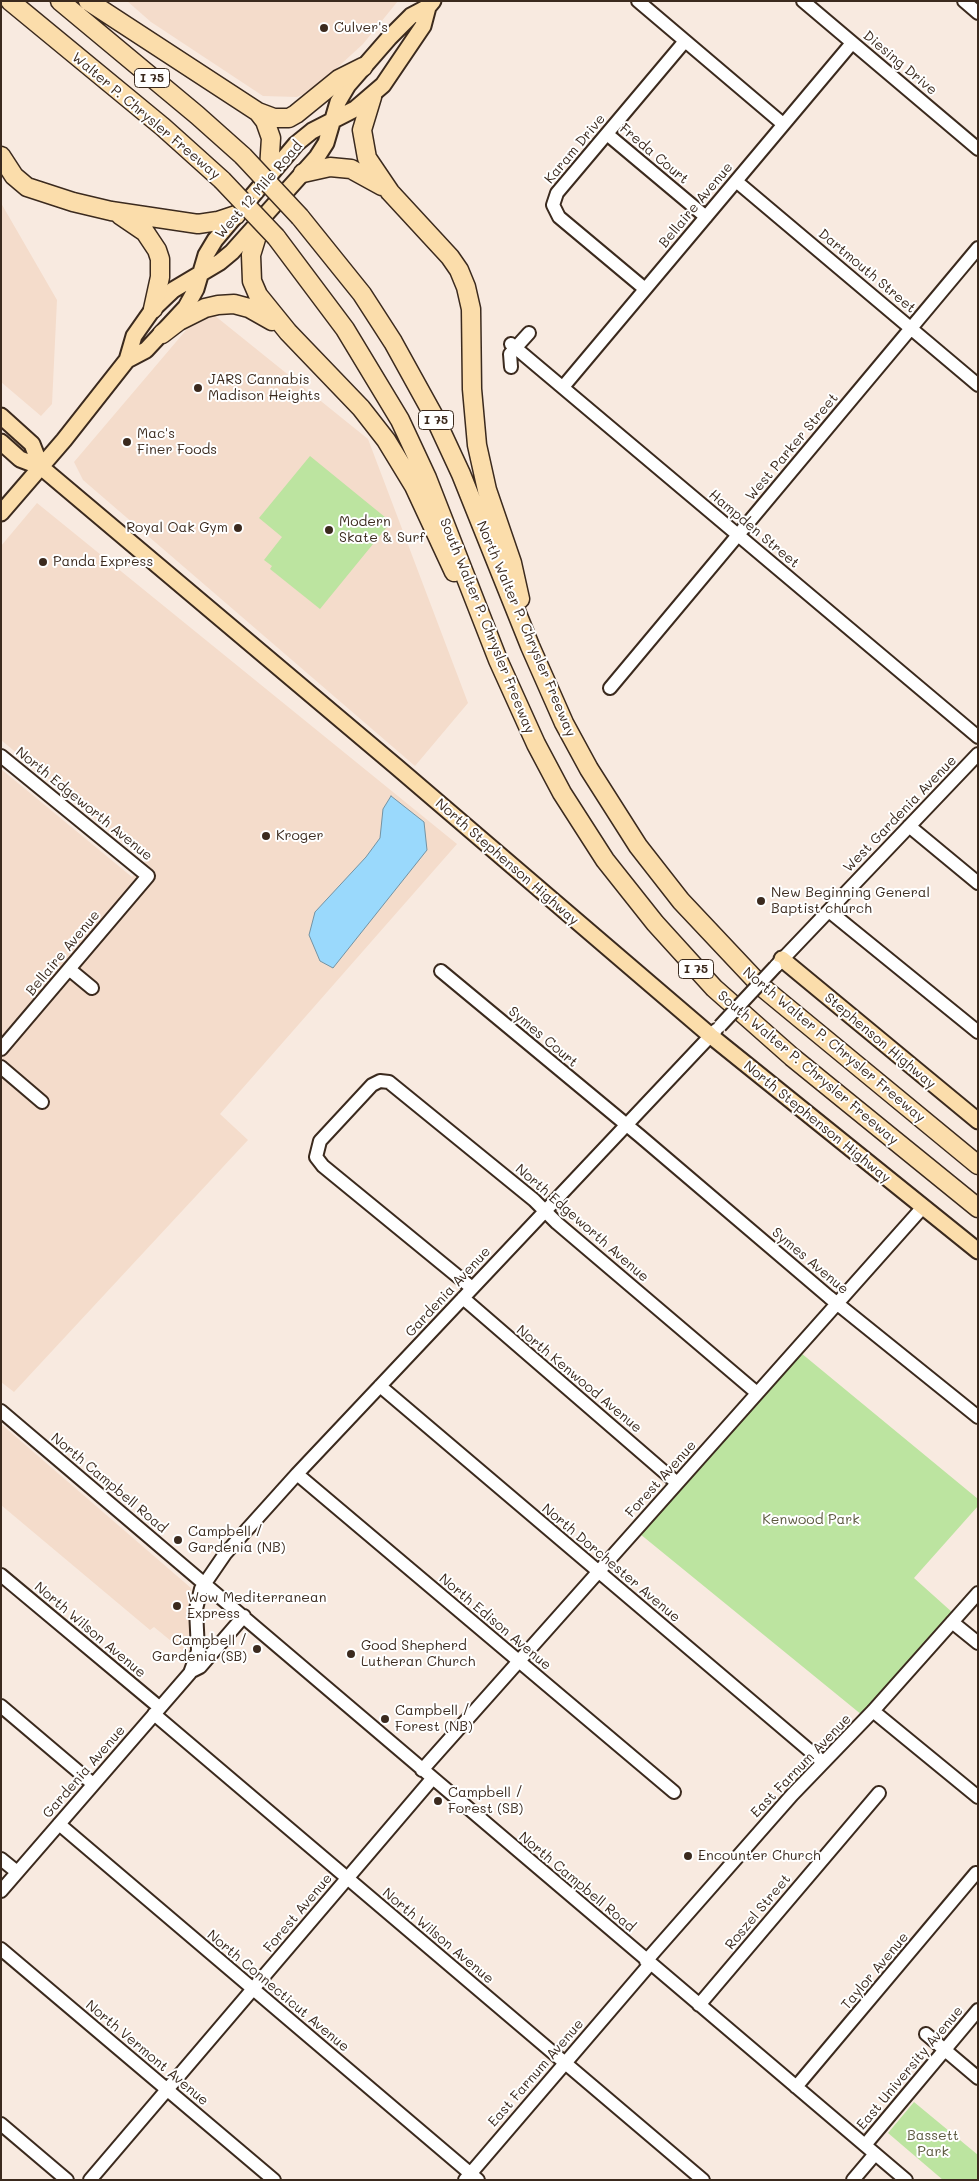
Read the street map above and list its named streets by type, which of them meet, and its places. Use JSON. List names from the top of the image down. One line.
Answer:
{"streets":{"highway":["I 75","Walter P. Chrysler Freeway","South Walter P. Chrysler Freeway","North Walter P. Chrysler Freeway"],"main road":["West 12 Mile Road","North Stephenson Highway","Stephenson Highway"],"street":["Diesing Drive","Karam Drive","Freda Court","Bellaire Avenue","Dartmouth Street","West Parker Street","Hampden Street","North Edgeworth Avenue","West Gardenia Avenue","Symes Court","Symes Avenue","Gardenia Avenue","North Kenwood Avenue","Forest Avenue","North Campbell Road","North Dorchester Avenue","North Edison Avenue","North Wilson Avenue","East Farnum Avenue","Roszel Street","Taylor Avenue","North Connecticut Avenue","North Vermont Avenue","East University Avenue"]},"crossings":[["Diesing Drive","Bellaire Avenue"],["Walter P. Chrysler Freeway","South Walter P. Chrysler Freeway"],["Karam Drive","Freda Court"],["Karam Drive","Bellaire Avenue"],["Freda Court","Bellaire Avenue"],["West 12 Mile Road","North Stephenson Highway"],["Bellaire Avenue","Dartmouth Street"],["Bellaire Avenue","Hampden Street"],["Bellaire Avenue","North Edgeworth Avenue"],["Dartmouth Street","West Parker Street"],["West Parker Street","Hampden Street"],["North Edgeworth Avenue","Gardenia Avenue"],["North Edgeworth Avenue","Forest Avenue"],["West Gardenia Avenue","Stephenson Highway"],["West Gardenia Avenue","Gardenia Avenue"],["North Stephenson Highway","Gardenia Avenue"],["North Stephenson Highway","Forest Avenue"],["Symes Court","Symes Avenue"],["Symes Court","Gardenia Avenue"],["Stephenson Highway","Gardenia Avenue"],["Symes Avenue","Gardenia Avenue"],["Symes Avenue","Forest Avenue"],["Gardenia Avenue","North Kenwood Avenue"],["Gardenia Avenue","North Campbell Road"],["Gardenia Avenue","North Dorchester Avenue"],["Gardenia Avenue","North Edison Avenue"],["Gardenia Avenue","North Wilson Avenue"],["Gardenia Avenue","North Connecticut Avenue"],["North Kenwood Avenue","Forest Avenue"],["Forest Avenue","North Campbell Road"],["Forest Avenue","North Dorchester Avenue"],["Forest Avenue","North Edison Avenue"],["Forest Avenue","North Wilson Avenue"],["Forest Avenue","North Connecticut Avenue"],["Forest Avenue","North Vermont Avenue"],["North Campbell Road","East Farnum Avenue"],["North Campbell Road","Roszel Street"],["North Campbell Road","Taylor Avenue"],["North Campbell Road","East University Avenue"],["North Dorchester Avenue","East Farnum Avenue"],["North Wilson Avenue","East Farnum Avenue"],["East Farnum Avenue","North Connecticut Avenue"]],"parks":["Kenwood Park","Bassett Park"],"places":["Culver's","JARS Cannabis Madison Heights","Mac's Finer Foods","Royal Oak Gym","Modern Skate & Surf","Panda Express","Kroger","New Beginning General Baptist church","Campbell / Gardenia (NB)","Wow Mediterranean Express","Campbell / Gardenia (SB)","Good Shepherd Lutheran Church","Campbell / Forest (NB)","Campbell / Forest (SB)","Encounter Church"]}
